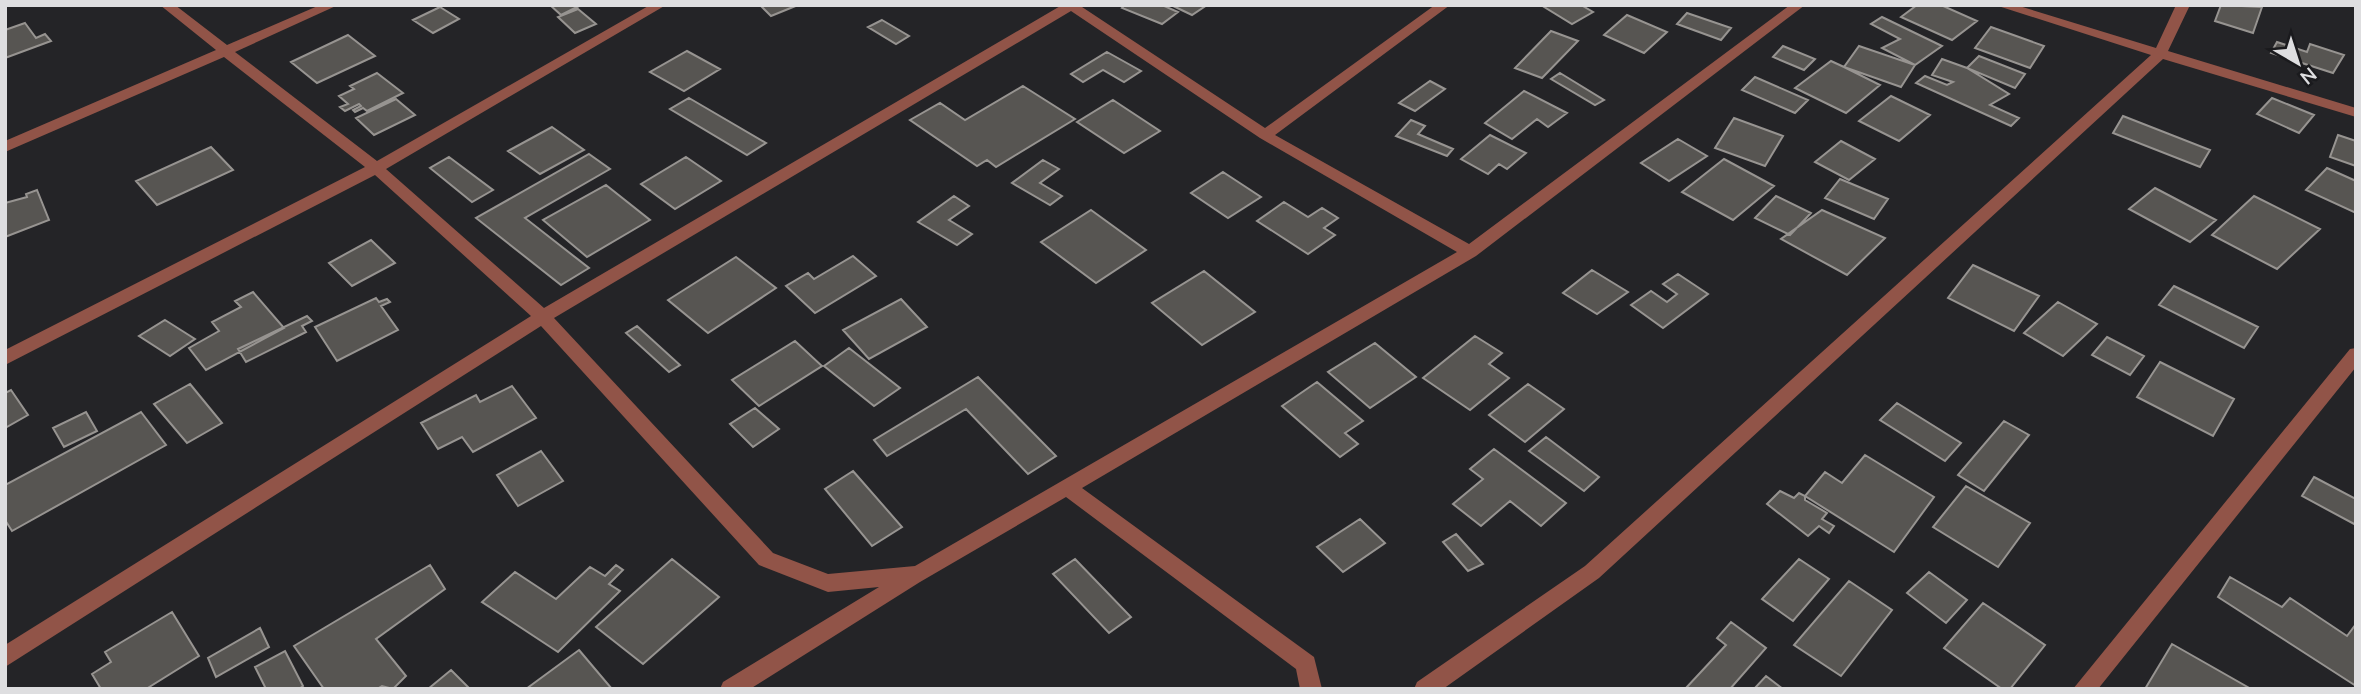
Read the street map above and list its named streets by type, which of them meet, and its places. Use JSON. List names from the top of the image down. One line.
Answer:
{"north":"bottom right"}
